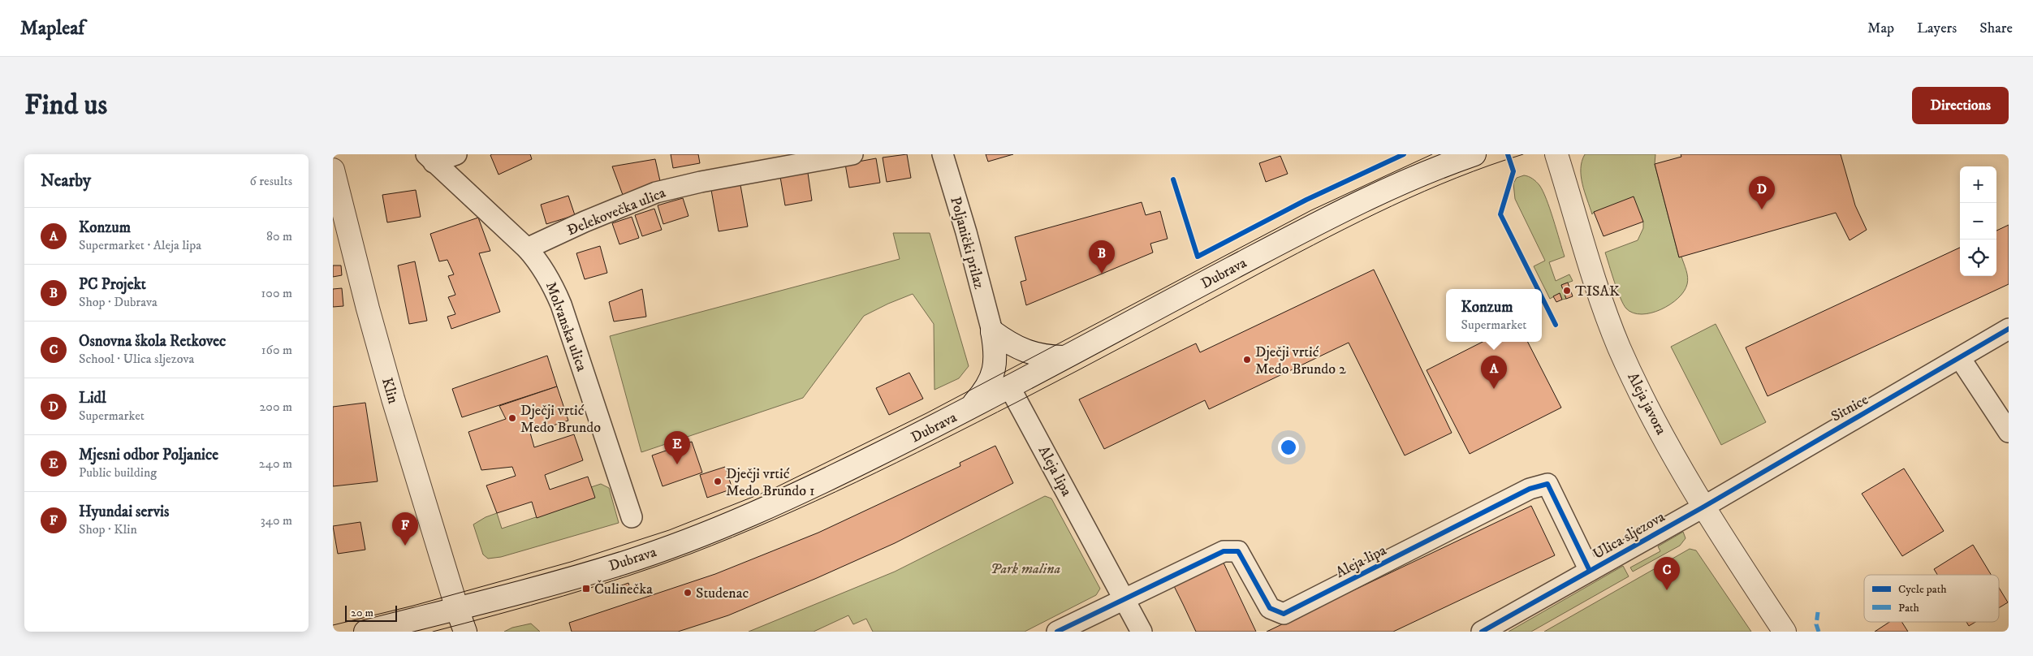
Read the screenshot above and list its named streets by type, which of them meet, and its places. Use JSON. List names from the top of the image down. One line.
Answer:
{"streets":{"main road":["Dubrava","Klin","Aleja javora"],"street":["Đelekovečka ulica","Poljanički prilaz","Molvanska ulica","Sitnice","Aleja lipa","Ulica sljezova"]},"crossings":[["Đelekovečka ulica","Molvanska ulica"],["Dubrava","Klin"],["Dubrava","Aleja lipa"],["Aleja javora","Sitnice"],["Aleja javora","Ulica sljezova"],["Sitnice","Ulica sljezova"],["Aleja lipa","Ulica sljezova"]],"parks":["Park malina"],"places":{"other":["TISAK","Dječji vrtić Medo Brundo 2","Dječji vrtić Medo Brundo","Dječji vrtić Medo Brundo 1","Studenac"],"transit":["Čulinečka"]},"legend":["Cycle path","Path"],"scale_bar":"20 m","page":{"header":"Mapleaf","nav":["Map","Layers","Share"],"buttons":"Directions","title":"Find us","heading":["Nearby","6 results"],"map_buttons":["+","−"],"pins":["D","B","A","E","F","C"],"list":[{"mark":"A","name":"Konzum","note":"Supermarket · Aleja lipa","value":"80 m"},{"mark":"B","name":"PC Projekt","note":"Shop · Dubrava","value":"100 m"},{"mark":"C","name":"Osnovna škola Retkovec","note":"School · Ulica sljezova","value":"160 m"},{"mark":"D","name":"Lidl","note":"Supermarket","value":"200 m"},{"mark":"E","name":"Mjesni odbor Poljanice","note":"Public building","value":"240 m"},{"mark":"F","name":"Hyundai servis","note":"Shop · Klin","value":"340 m"}],"popup":["Konzum","Supermarket"],"scale":"20 m"}}
